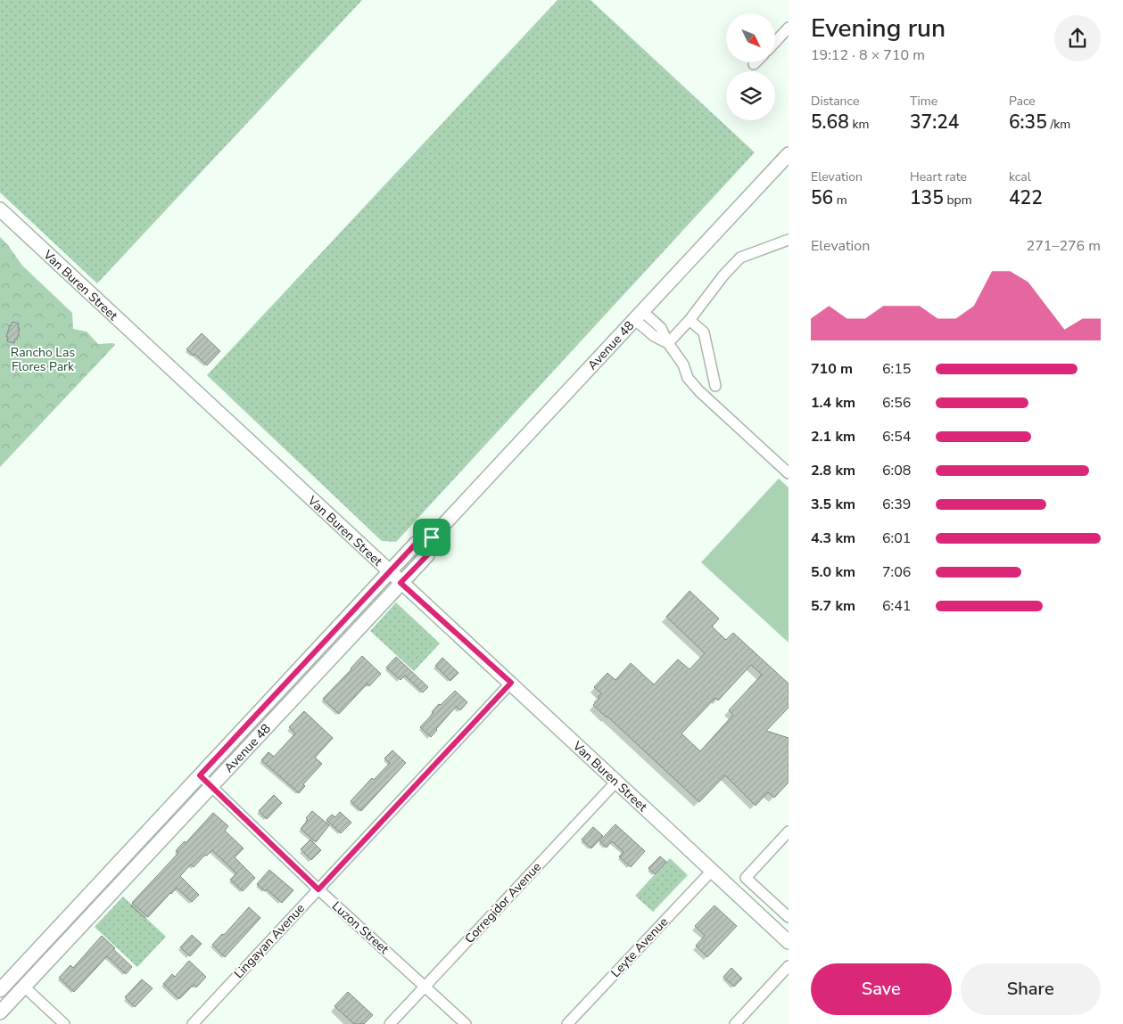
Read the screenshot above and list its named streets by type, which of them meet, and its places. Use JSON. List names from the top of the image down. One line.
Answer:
{"streets":{"main road":["Van Buren Street","Avenue 48"],"street":["Corregidor Avenue","Luzon Street","Lingayan Avenue","Leyte Avenue"]},"crossings":[["Van Buren Street","Avenue 48"],["Van Buren Street","Corregidor Avenue"],["Van Buren Street","Lingayan Avenue"],["Van Buren Street","Leyte Avenue"],["Avenue 48","Luzon Street"],["Corregidor Avenue","Luzon Street"],["Luzon Street","Lingayan Avenue"]],"parks":["Rancho Las Flores Park"],"north":"bottom right","page":{"heading":["Evening run","19:12 · 8 × 710 m"],"stats":[["Distance","5.68 km"],["Time","37:24"],["Pace","6:35 /km"],["Elevation","56 m"],["Heart rate","135 bpm"],["kcal","422"]],"chart":["Elevation","271–276 m"],"list":[{"name":"710 m","note":"6:15"},{"name":"1.4 km","note":"6:56"},{"name":"2.1 km","note":"6:54"},{"name":"2.8 km","note":"6:08"},{"name":"3.5 km","note":"6:39"},{"name":"4.3 km","note":"6:01"},{"name":"5.0 km","note":"7:06"},{"name":"5.7 km","note":"6:41"}],"buttons":["Save","Share"]}}
